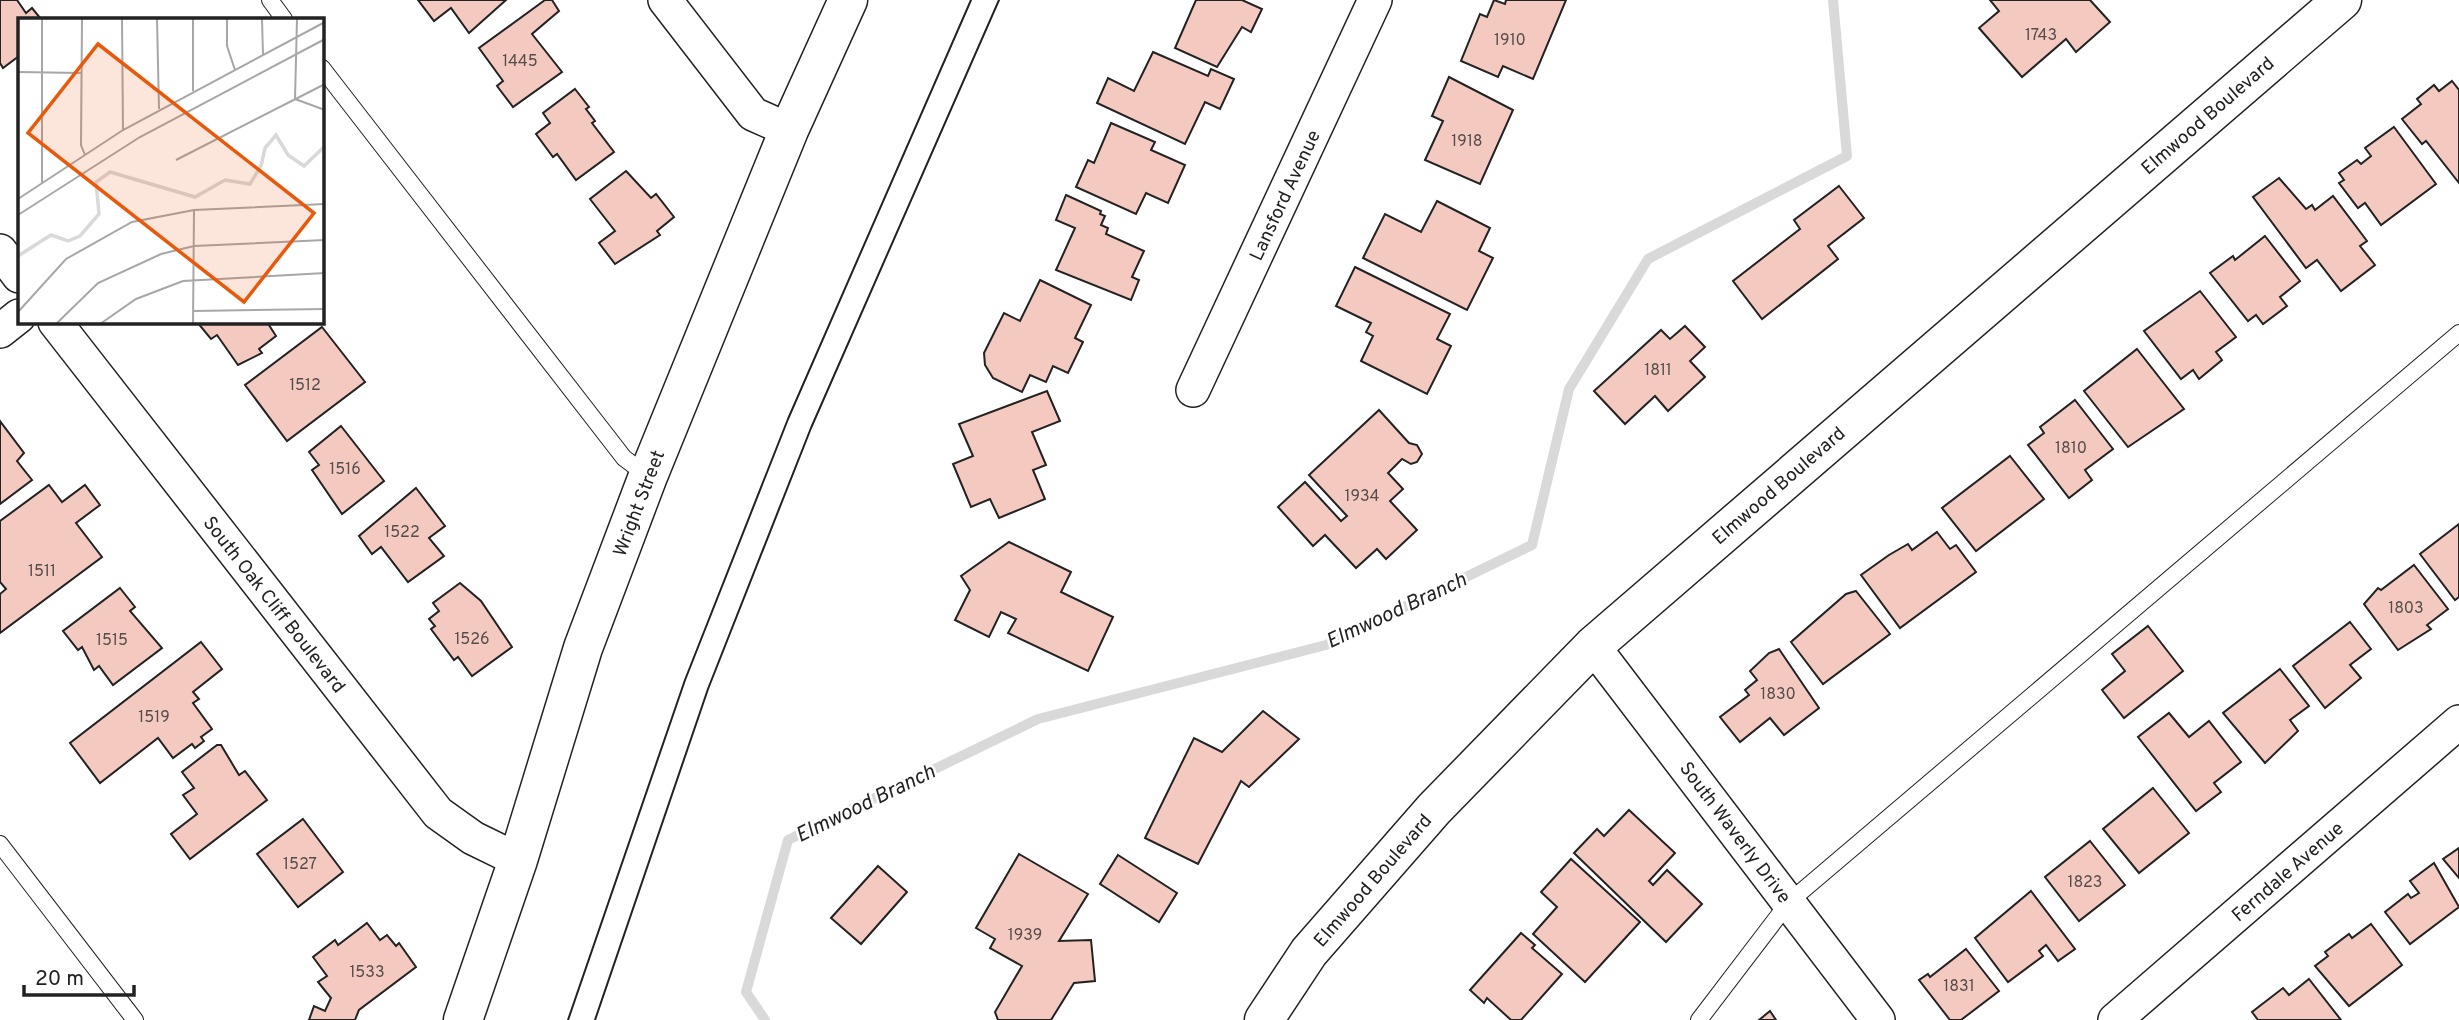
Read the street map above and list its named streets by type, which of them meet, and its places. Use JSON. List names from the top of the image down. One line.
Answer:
{"streets":{"street":["Elmwood Boulevard","Lansford Avenue","Wright Street","South Oak Cliff Boulevard","South Waverly Drive","Ferndale Avenue"]},"crossings":[["Elmwood Boulevard","South Waverly Drive"],["Wright Street","South Oak Cliff Boulevard"]],"water":["Elmwood Branch"],"house_numbers":["1743","1910","1445","1918","1811","1512","1810","1516","1934","1522","1511","1803","1526","1515","1830","1519","1527","1823","1939","1533","1831"],"scale_bar":"20 m"}
